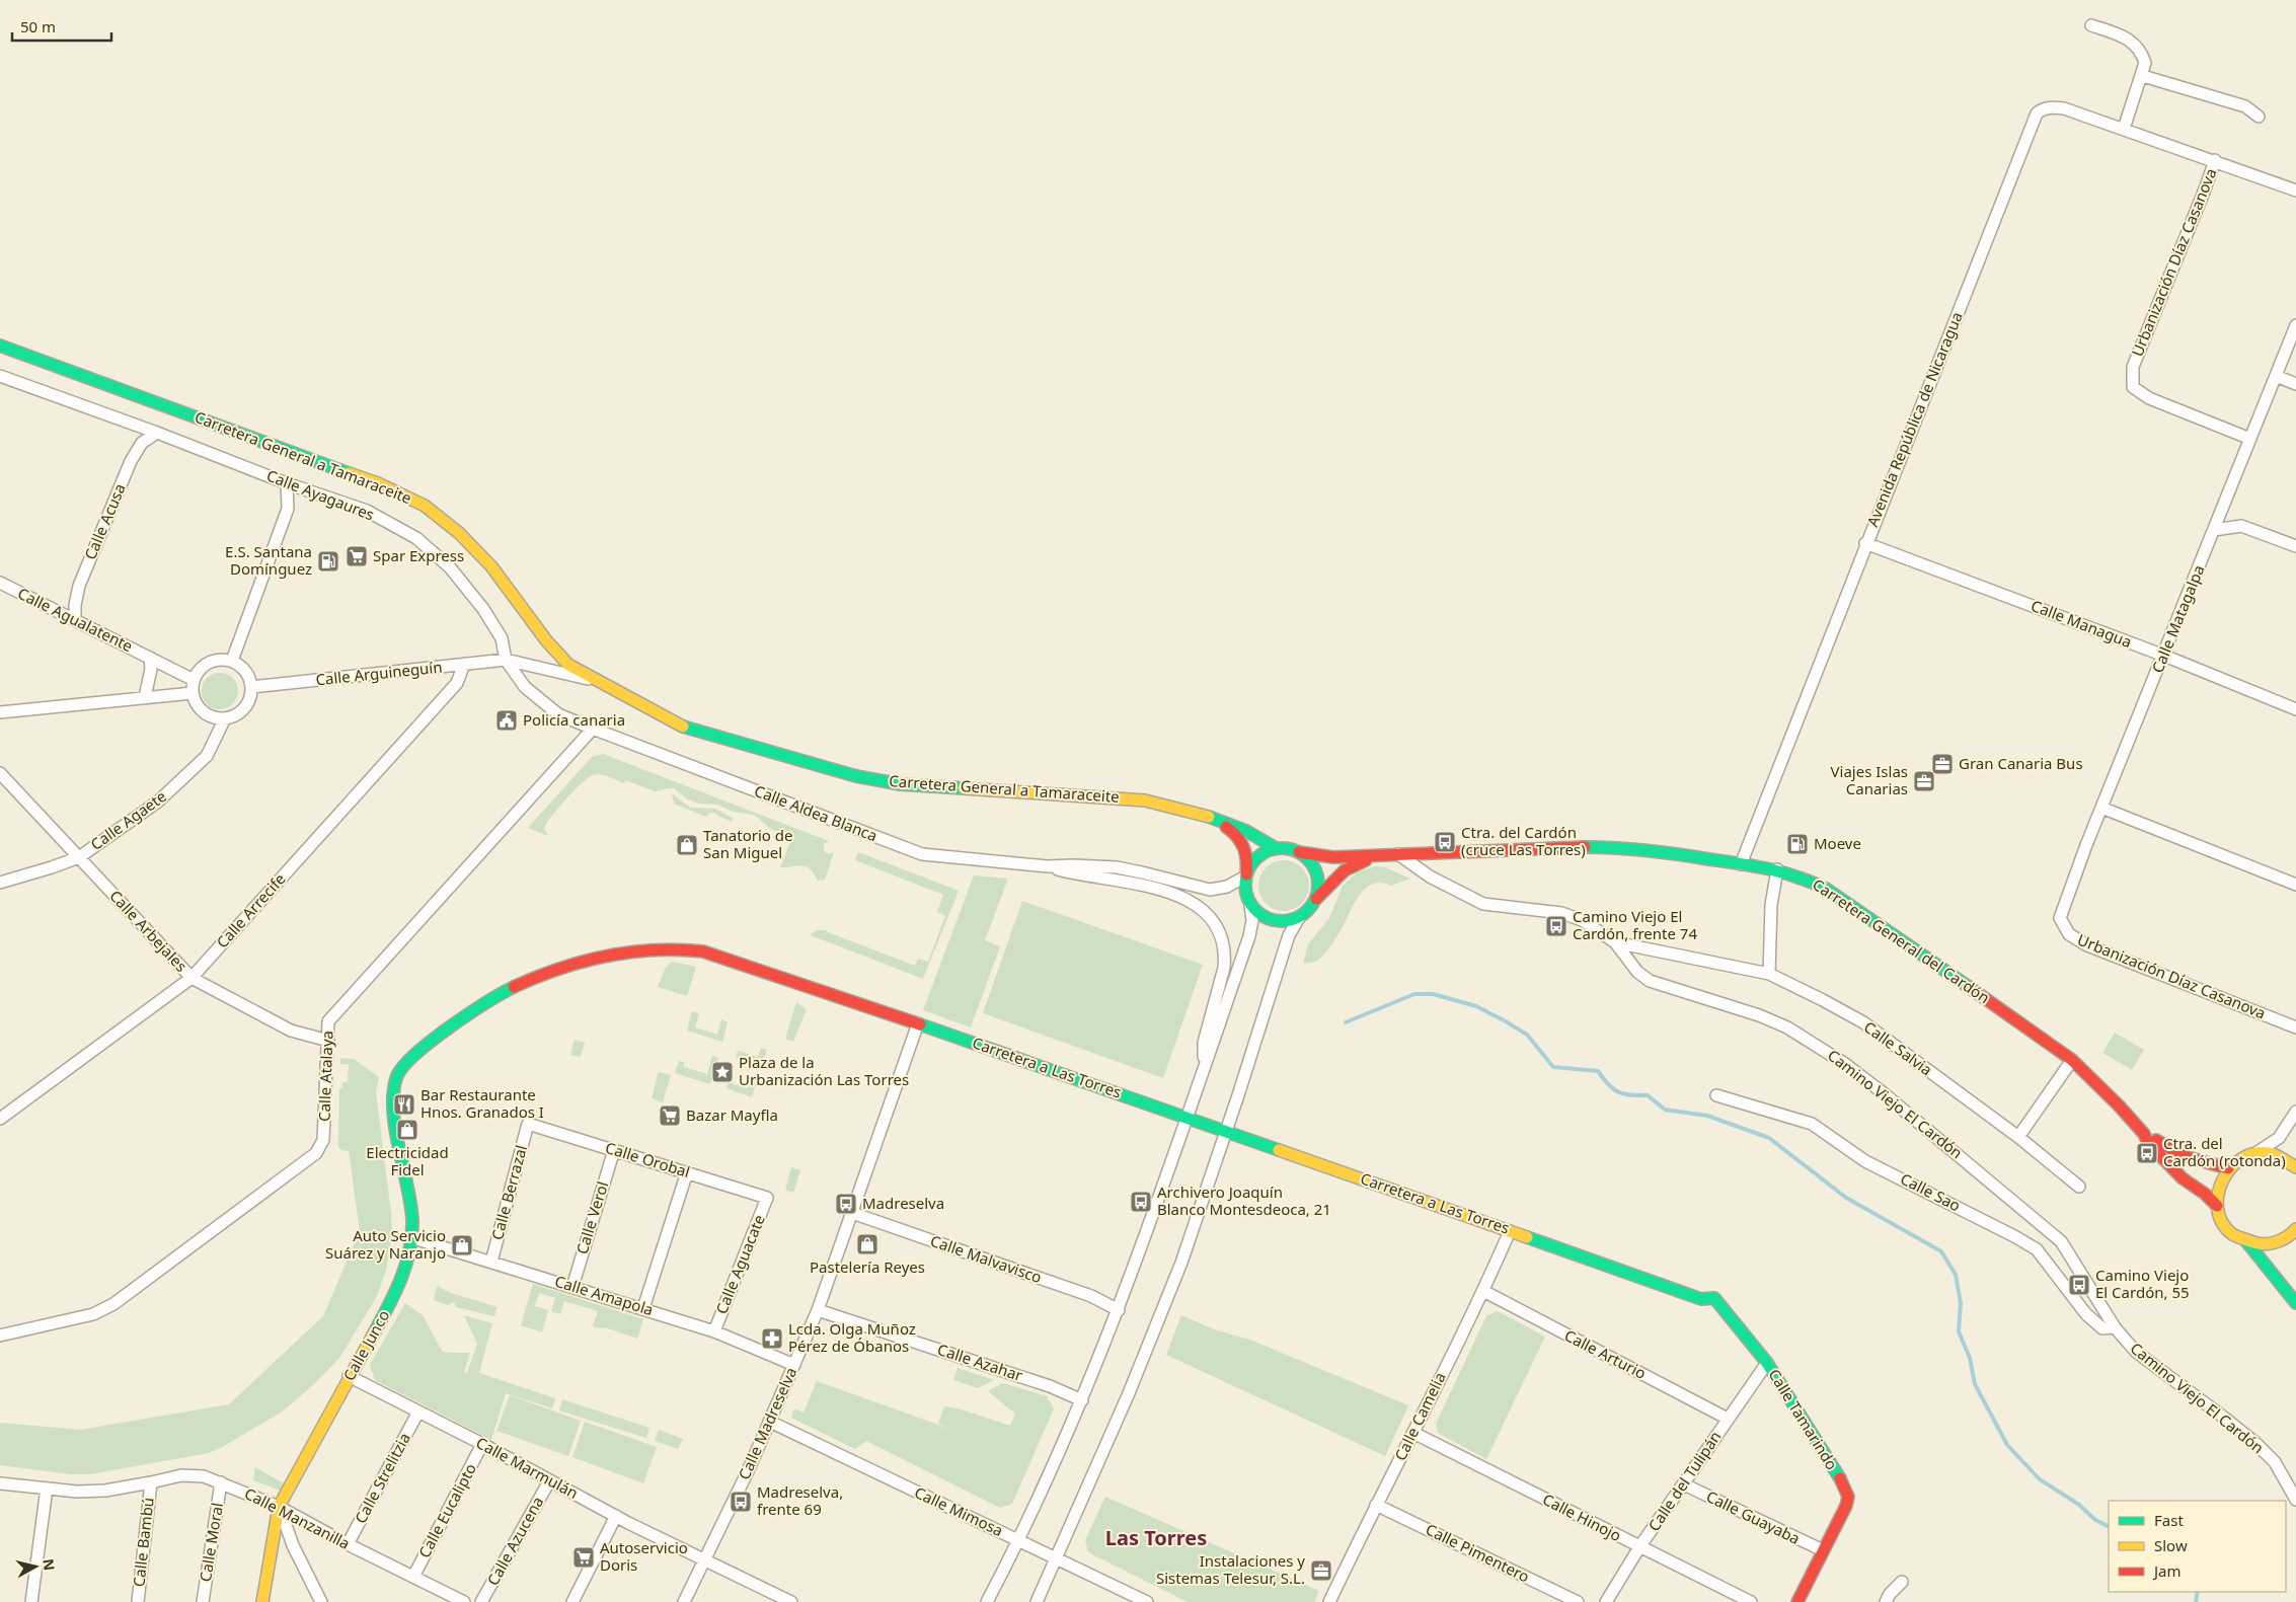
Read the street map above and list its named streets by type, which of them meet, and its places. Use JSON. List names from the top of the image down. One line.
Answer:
{"streets":{"street":["Urbanización Díaz Casanova","Avenida República de Nicaragua","Carretera General a Tamaraceite","Calle Ayagaures","Calle Acusa","Calle Matagalpa","Calle Agualatente","Calle Managua","Calle Arguineguín","Calle Aldea Blanca","Calle Agaete","Calle Arrecife","Calle Arbejales","Carretera General del Cardón","Calle Salvia","Carretera a Las Torres","Calle Atalaya","Camino Viejo El Cardón","Calle Orobal","Calle Berrazal","Calle Sao","Calle Verol","Calle Malvavisco","Calle Aguacate","Calle Amapola","Calle Junco","Calle Arturio","Calle Azahar","Calle Camelia","Calle Tamarindo","Calle Madreselva","Calle Marmulán","Calle Strelitzia","Calle del Tulipán","Calle Eucalipto","Calle Mimosa","Calle Hinojo","Calle Guayaba","Calle Manzanilla","Calle Azucena","Calle Bambú","Calle Moral","Calle Pimentero"]},"crossings":[["Urbanización Díaz Casanova","Avenida República de Nicaragua"],["Urbanización Díaz Casanova","Calle Matagalpa"],["Avenida República de Nicaragua","Calle Managua"],["Avenida República de Nicaragua","Carretera General del Cardón"],["Carretera General a Tamaraceite","Calle Arguineguín"],["Carretera General a Tamaraceite","Calle Aldea Blanca"],["Carretera General a Tamaraceite","Carretera General del Cardón"],["Calle Ayagaures","Calle Acusa"],["Calle Ayagaures","Calle Arguineguín"],["Calle Ayagaures","Calle Aldea Blanca"],["Calle Ayagaures","Calle Atalaya"],["Calle Acusa","Calle Agualatente"],["Calle Matagalpa","Calle Managua"],["Calle Agualatente","Calle Arguineguín"],["Calle Agualatente","Calle Agaete"],["Calle Arguineguín","Calle Agaete"],["Calle Arguineguín","Calle Arrecife"],["Calle Aldea Blanca","Carretera General del Cardón"],["Calle Aldea Blanca","Calle Atalaya"],["Calle Agaete","Calle Arbejales"],["Calle Arrecife","Calle Arbejales"],["Calle Arbejales","Calle Atalaya"],["Carretera General del Cardón","Camino Viejo El Cardón"],["Calle Salvia","Camino Viejo El Cardón"],["Carretera a Las Torres","Calle Junco"],["Carretera a Las Torres","Calle Camelia"],["Carretera a Las Torres","Calle Tamarindo"],["Carretera a Las Torres","Calle Madreselva"],["Camino Viejo El Cardón","Calle Sao"],["Calle Orobal","Calle Berrazal"],["Calle Orobal","Calle Verol"],["Calle Orobal","Calle Aguacate"],["Calle Berrazal","Calle Amapola"],["Calle Verol","Calle Amapola"],["Calle Malvavisco","Calle Madreselva"],["Calle Aguacate","Calle Amapola"],["Calle Amapola","Calle Junco"],["Calle Amapola","Calle Madreselva"],["Calle Junco","Calle Marmulán"],["Calle Junco","Calle Manzanilla"],["Calle Arturio","Calle Camelia"],["Calle Arturio","Calle del Tulipán"],["Calle Azahar","Calle Madreselva"],["Calle Camelia","Calle Hinojo"],["Calle Camelia","Calle Pimentero"],["Calle Tamarindo","Calle del Tulipán"],["Calle Tamarindo","Calle Guayaba"],["Calle Madreselva","Calle Marmulán"],["Calle Madreselva","Calle Mimosa"],["Calle Marmulán","Calle Strelitzia"],["Calle Marmulán","Calle Eucalipto"],["Calle Marmulán","Calle Azucena"],["Calle Strelitzia","Calle Manzanilla"],["Calle del Tulipán","Calle Hinojo"],["Calle del Tulipán","Calle Guayaba"],["Calle Eucalipto","Calle Manzanilla"],["Calle Manzanilla","Calle Bambú"],["Calle Manzanilla","Calle Moral"]],"districts":["Las Torres"],"places":{"supermarket":["Spar Express","Bazar Mayfla","Autoservicio Doris"],"fuel station":["E.S. Santana Domínguez","Moeve"],"public building":["Policía canaria"],"office":["Gran Canaria Bus","Viajes Islas Canarias","Instalaciones y Sistemas Telesur, S.L."],"bus stop":["Ctra. del Cardón (cruce Las Torres)","Camino Viejo El Cardón, frente 74","Ctra. del Cardón (rotonda)","Archivero Joaquín Blanco Montesdeoca, 21","Madreselva","Camino Viejo El Cardón, 55","Madreselva, frente 69"],"shop":["Tanatorio de San Miguel","Electricidad Fidel","Pastelería Reyes","Auto Servicio Suárez y Naranjo"],"place":["Plaza de la Urbanización Las Torres"],"restaurant":["Bar Restaurante Hnos. Granados I"],"pharmacy":["Lcda. Olga Muñoz Pérez de Óbanos"]},"legend":["Fast","Slow","Jam"],"scale_bar":"50 m","north":"right"}
